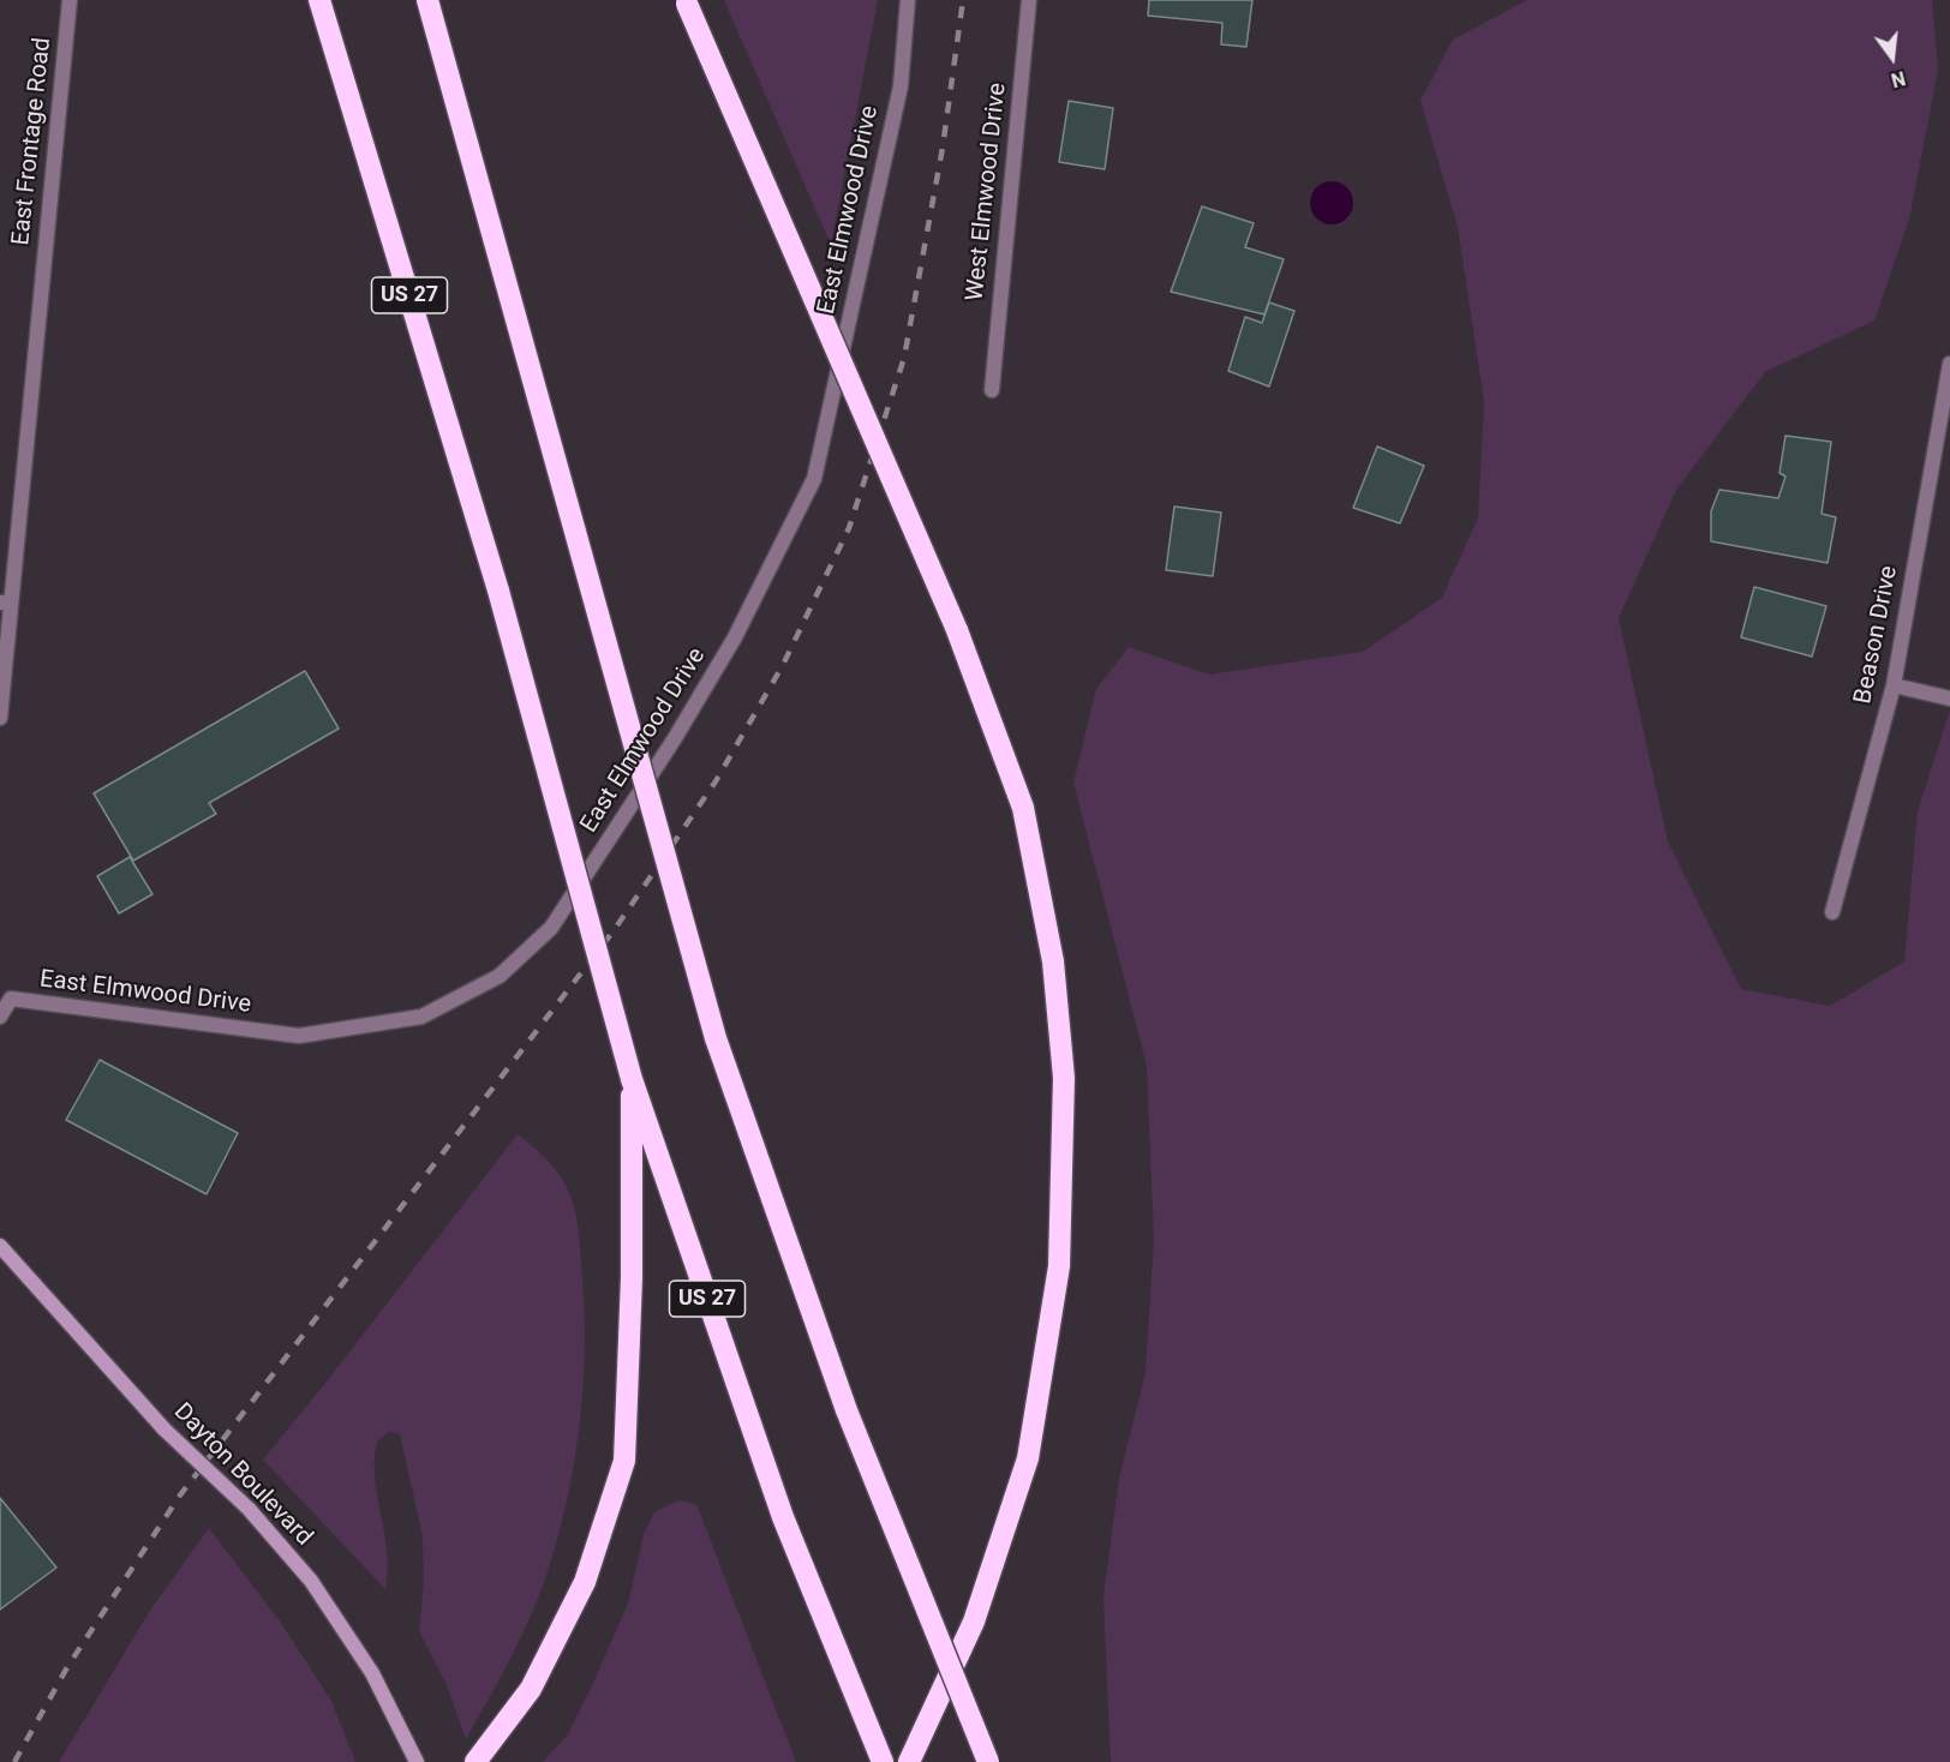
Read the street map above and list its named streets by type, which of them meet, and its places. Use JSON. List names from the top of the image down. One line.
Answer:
{"streets":{"highway":["US 27"],"main road":["Dayton Boulevard"],"street":["East Frontage Road","West Elmwood Drive","East Elmwood Drive","Beason Drive"]},"north":"bottom"}
